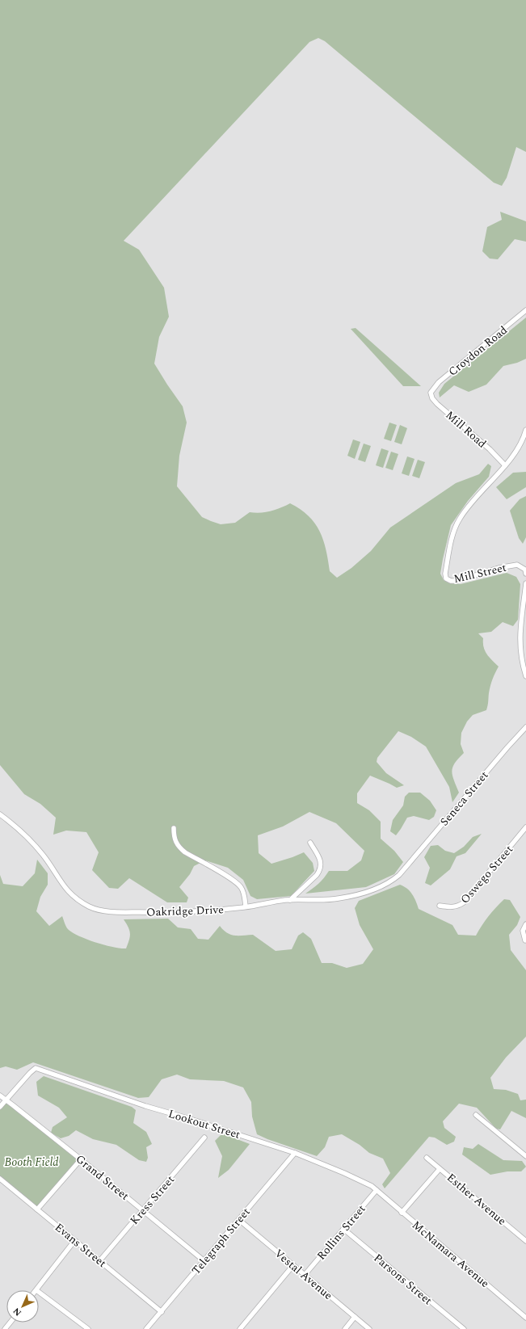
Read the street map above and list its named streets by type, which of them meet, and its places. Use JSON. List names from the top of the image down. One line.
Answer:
{"streets":{"street":["Croydon Road","Mill Road","Mill Street","Seneca Street","Oswego Street","Oakridge Drive","Lookout Street","Grand Street","Esther Avenue","Kress Street","Rollins Street","Telegraph Street","Evans Street","McNamara Avenue","Vestal Avenue","Parsons Street"]},"crossings":[["Croydon Road","Mill Road"],["Mill Road","Mill Street"],["Seneca Street","Oakridge Drive"],["Lookout Street","Grand Street"],["Lookout Street","Rollins Street"],["Lookout Street","Telegraph Street"],["Lookout Street","McNamara Avenue"],["Grand Street","Kress Street"],["Grand Street","Telegraph Street"],["Kress Street","Evans Street"],["Rollins Street","McNamara Avenue"],["Rollins Street","Vestal Avenue"],["Rollins Street","Parsons Street"],["Telegraph Street","Evans Street"],["Telegraph Street","Vestal Avenue"]],"parks":["Booth Field"],"north":"bottom left"}
